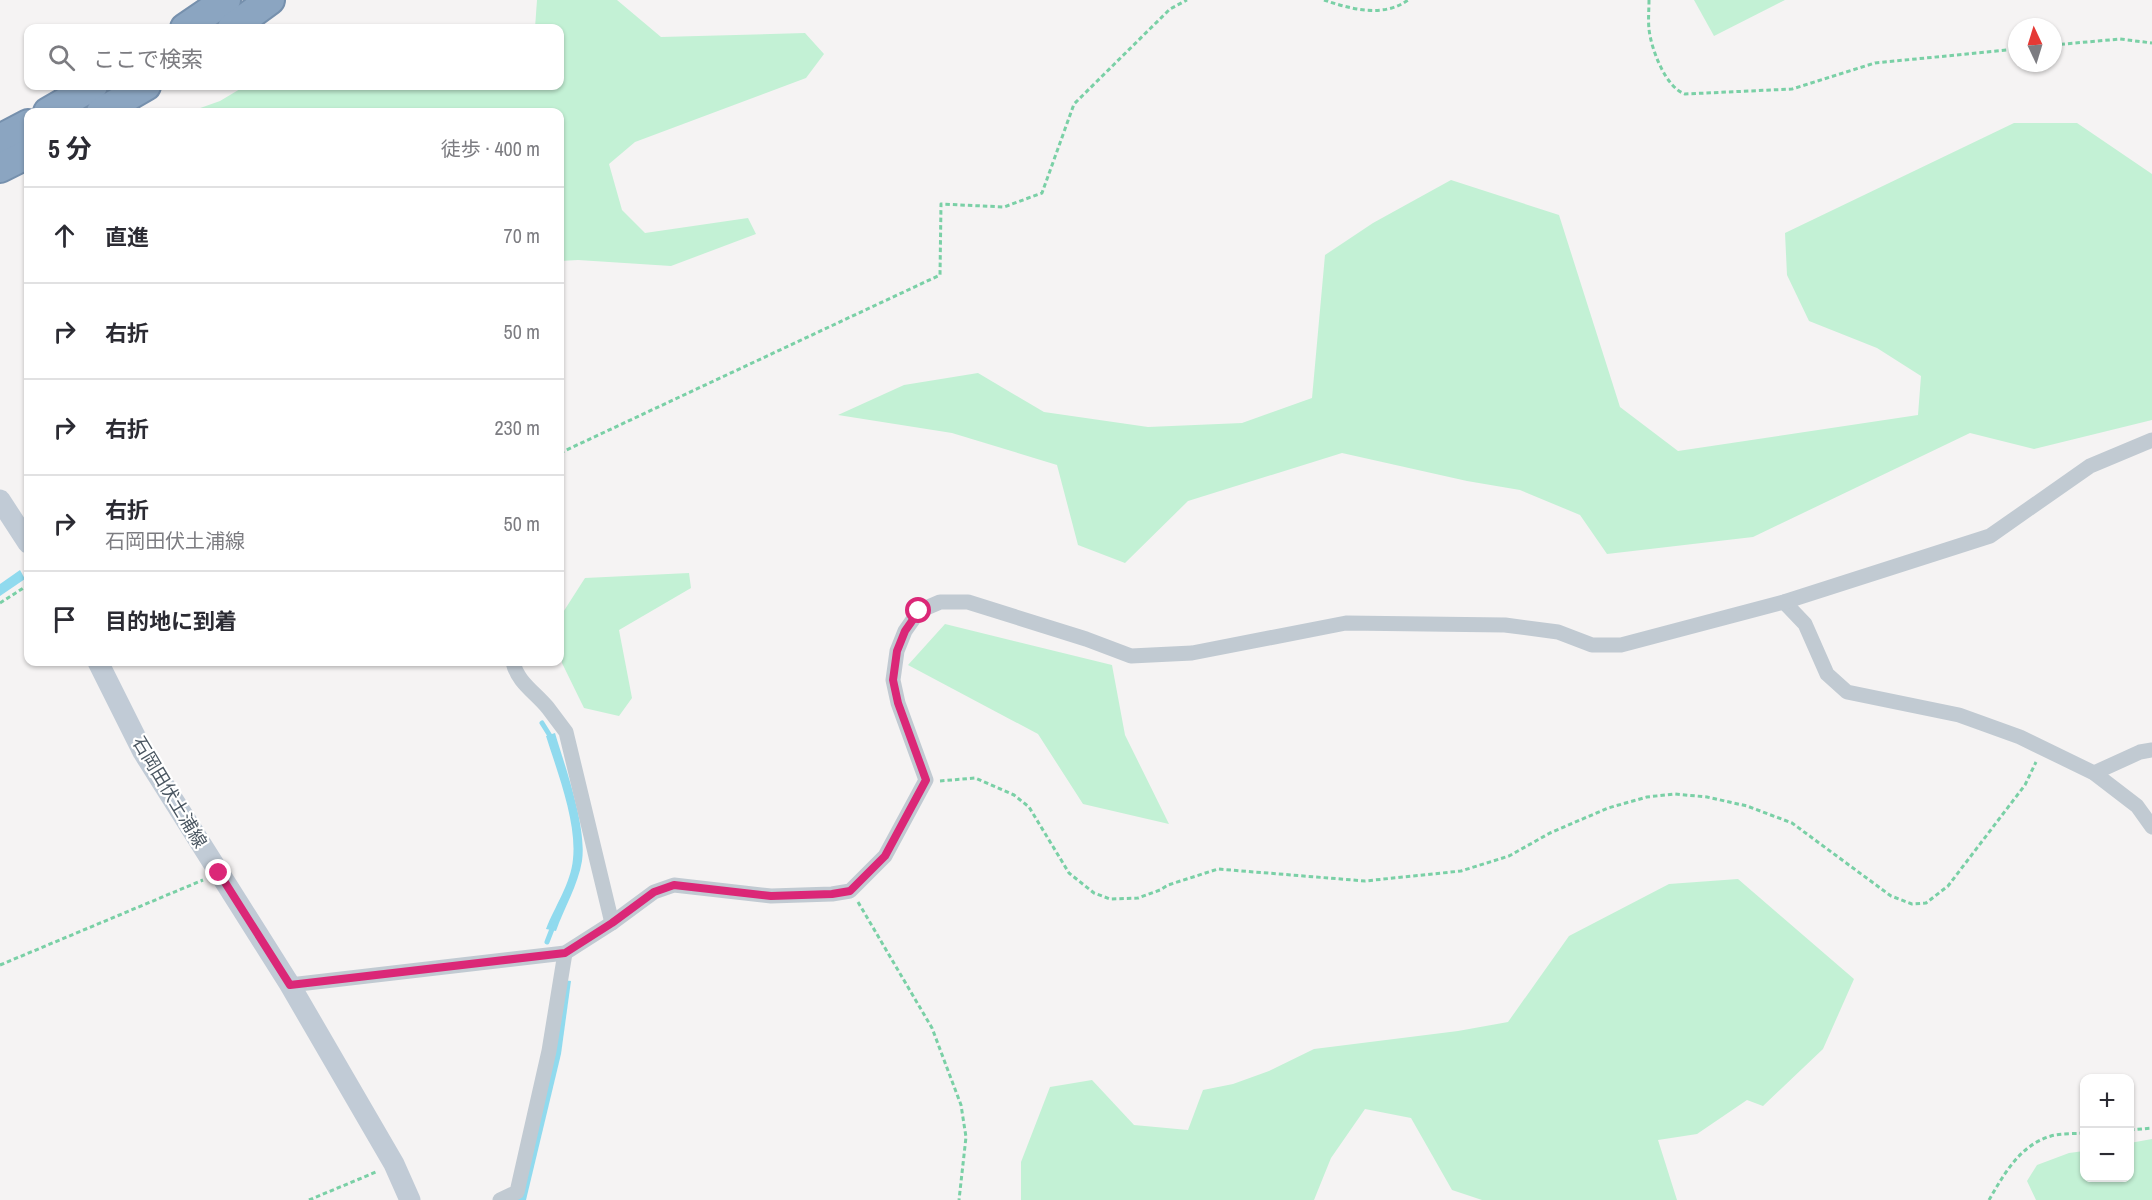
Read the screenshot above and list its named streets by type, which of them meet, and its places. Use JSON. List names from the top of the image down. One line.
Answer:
{"streets":{"main road":["石岡田伏土浦線"]},"north":"top","page":{"search":"ここで検索","heading":["5 分","徒歩 · 400 m"],"list":[["直進","70 m"],["右折","50 m"],["右折","230 m"],["右折","石岡田伏土浦線","50 m"],"目的地に到着"],"map_buttons":["+","−"]}}
